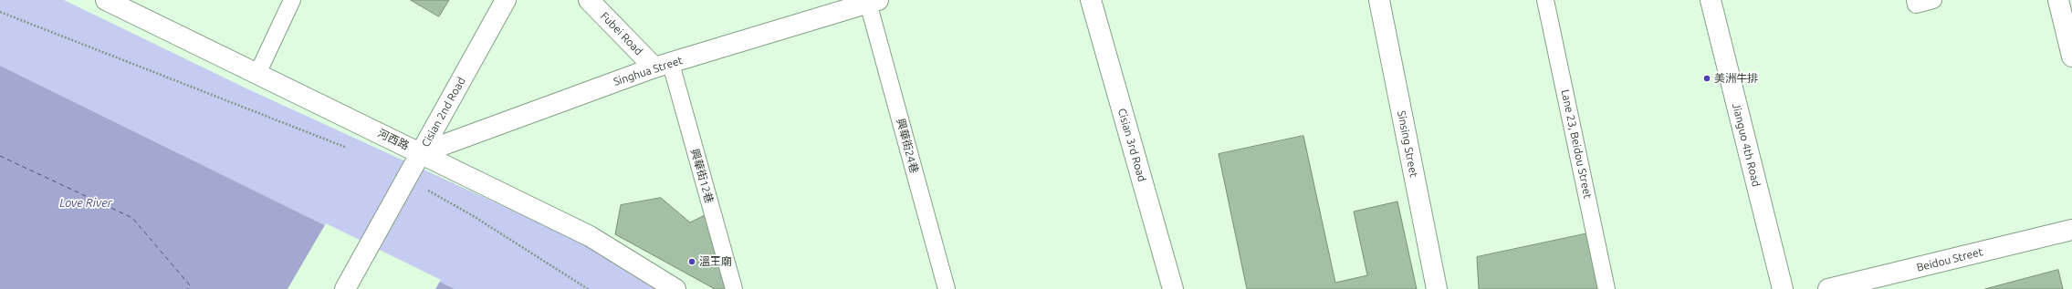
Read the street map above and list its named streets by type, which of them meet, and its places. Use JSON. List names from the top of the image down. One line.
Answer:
{"streets":{"street":["Fubei Road","Singhua Street","Cisian 2nd Road","河西路","Sinsing Street","Cisian 3rd Road","Jianguo 4th Road","Beidou Street"],"lane":["Lane 23, Beidou Street","興華街24巷","興華街12巷"]},"crossings":[["Fubei Road","Singhua Street"],["Fubei Road","興華街12巷"],["Singhua Street","Cisian 2nd Road"],["Singhua Street","河西路"],["Singhua Street","興華街24巷"],["Singhua Street","興華街12巷"],["Cisian 2nd Road","河西路"]],"water":["Love River"],"places":["美洲牛排","溫王廟"]}
